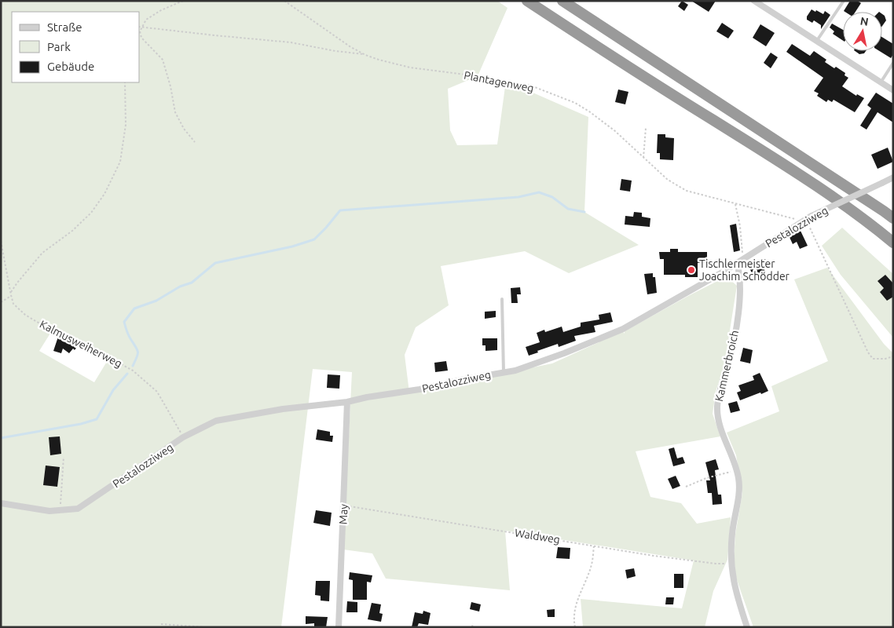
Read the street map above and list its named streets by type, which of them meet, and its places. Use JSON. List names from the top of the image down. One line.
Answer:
{"streets":{"street":["Pestalozziweg","Kammerbroich","May"],"path":["Plantagenweg","Kalmusweiherweg","Waldweg"]},"crossings":[["Plantagenweg","Pestalozziweg"],["Pestalozziweg","Kalmusweiherweg"],["Pestalozziweg","Kammerbroich"],["Pestalozziweg","May"],["Kammerbroich","Waldweg"],["May","Waldweg"]],"places":["Tischlermeister Joachim Schödder"],"legend":["Straße","Park","Gebäude"],"north":"top"}
